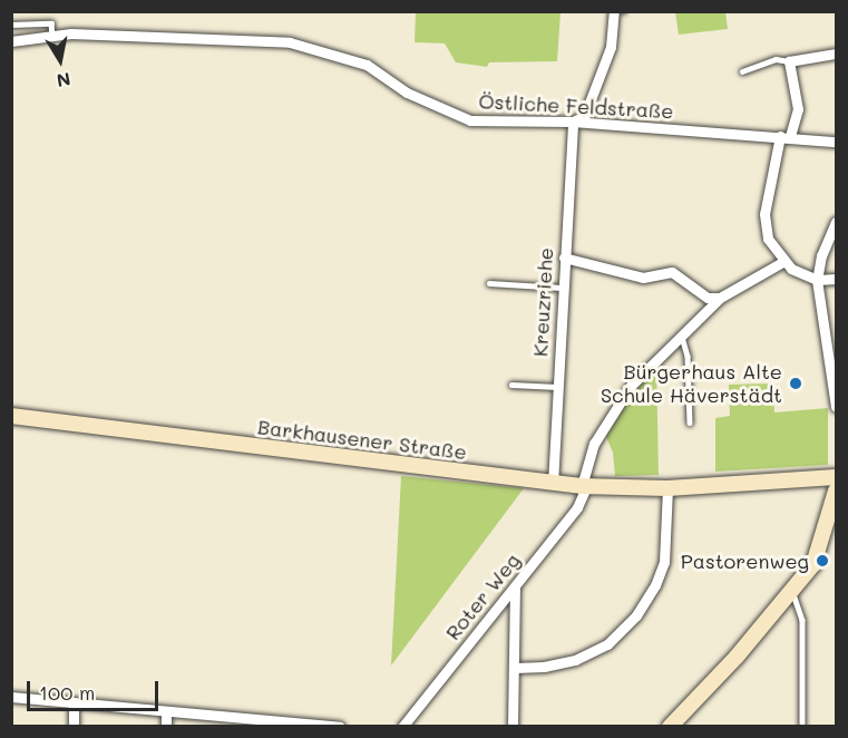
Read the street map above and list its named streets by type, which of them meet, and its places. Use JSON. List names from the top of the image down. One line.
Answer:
{"streets":{"main road":["Barkhausener Straße"],"street":["Östliche Feldstraße","Kreuzriehe","Roter Weg"]},"crossings":[["Östliche Feldstraße","Kreuzriehe"],["Kreuzriehe","Barkhausener Straße"],["Barkhausener Straße","Roter Weg"]],"places":["Bürgerhaus Alte Schule Häverstädt","Pastorenweg"],"scale_bar":"100 m","north":"bottom"}
